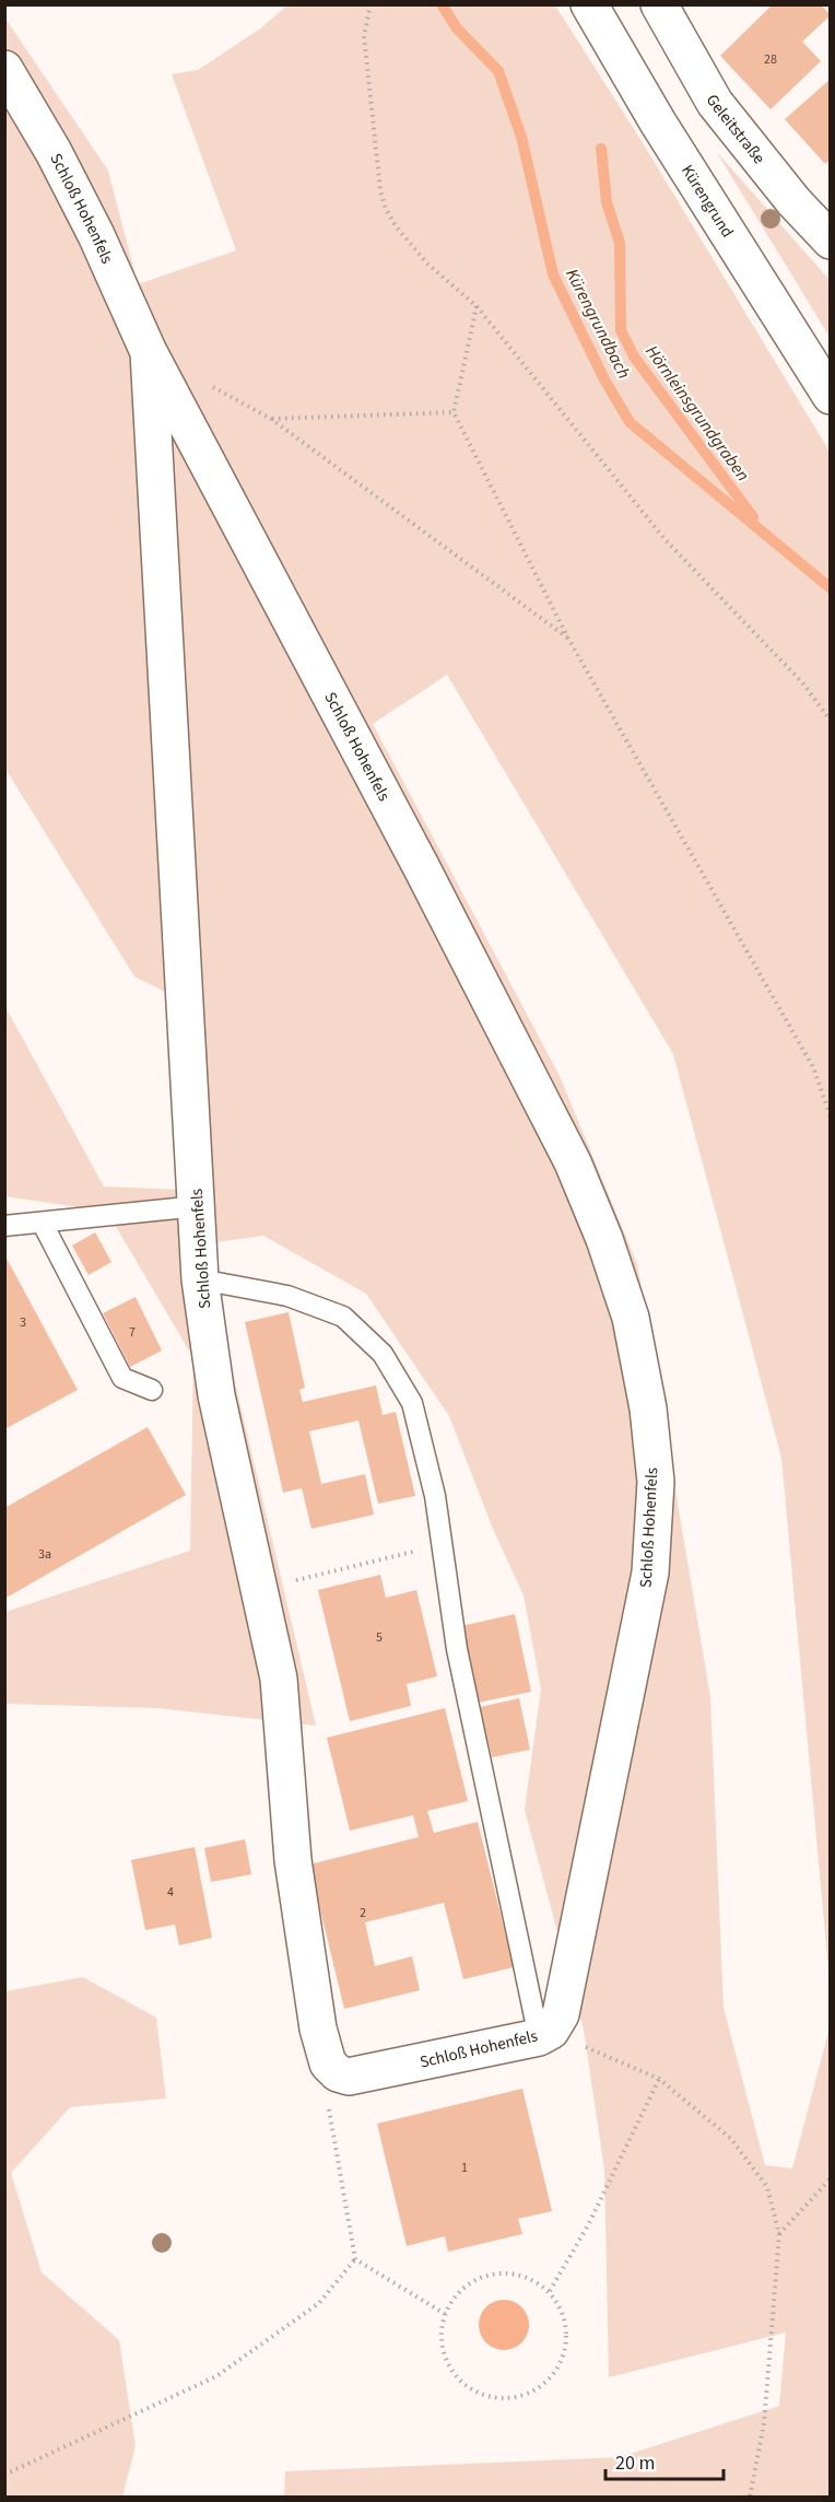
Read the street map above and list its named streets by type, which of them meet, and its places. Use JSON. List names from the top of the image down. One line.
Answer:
{"streets":{"street":["Geleitstraße","Kürengrund","Schloß Hohenfels"]},"water":["Kürengrundbach","Hörnleinsgrundgraben"],"house_numbers":["28","3","7","3a","5","4","2","1"],"scale_bar":"20 m"}
